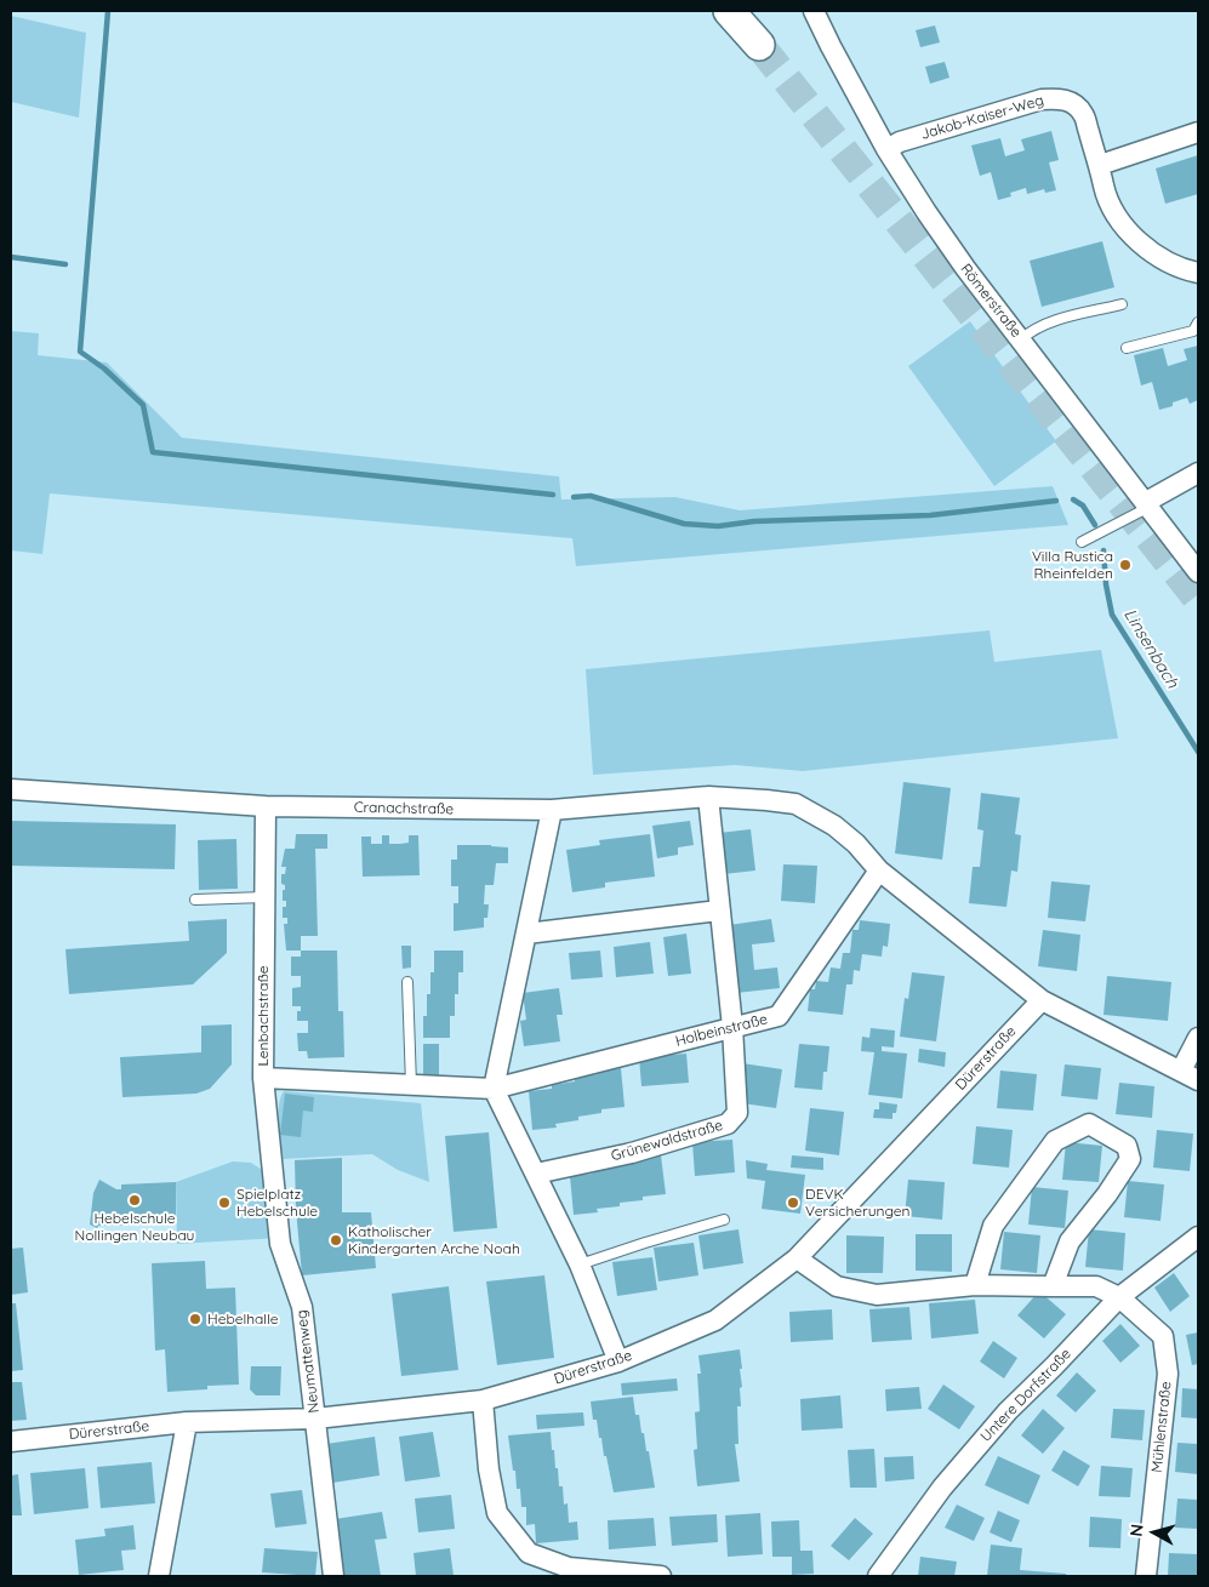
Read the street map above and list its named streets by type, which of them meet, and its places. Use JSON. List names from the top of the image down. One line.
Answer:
{"streets":{"street":["Jakob-Kaiser-Weg","Römerstraße","Cranachstraße","Lenbachstraße","Holbeinstraße","Dürerstraße","Grünewaldstraße","Neumattenweg","Untere Dorfstraße","Mühlenstraße"]},"crossings":[["Jakob-Kaiser-Weg","Römerstraße"],["Cranachstraße","Lenbachstraße"],["Cranachstraße","Holbeinstraße"],["Cranachstraße","Grünewaldstraße"],["Lenbachstraße","Holbeinstraße"],["Lenbachstraße","Neumattenweg"],["Holbeinstraße","Grünewaldstraße"],["Dürerstraße","Neumattenweg"],["Untere Dorfstraße","Mühlenstraße"]],"water":["Linsenbach"],"places":["Villa Rustica Rheinfelden","Hebelschule Nollingen Neubau","Spielplatz Hebelschule","DEVK Versicherungen","Katholischer Kindergarten Arche Noah","Hebelhalle"],"north":"left"}
